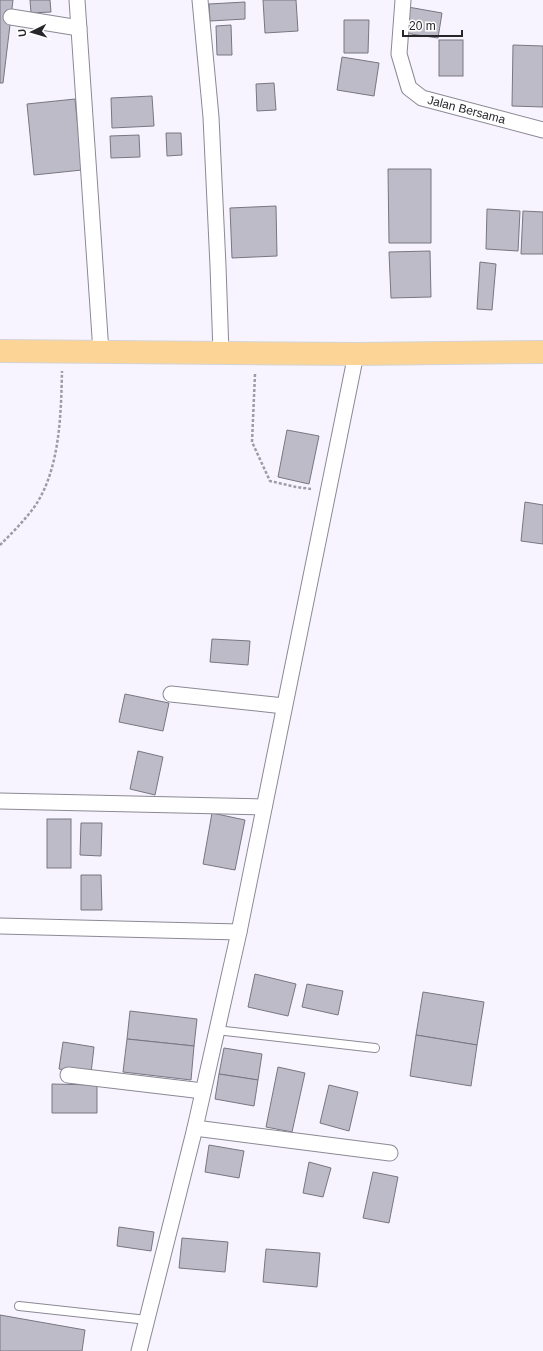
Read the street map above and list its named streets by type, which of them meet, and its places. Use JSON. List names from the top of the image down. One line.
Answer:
{"streets":{"street":["Jalan Bersama"]},"scale_bar":"20 m","north":"left"}
